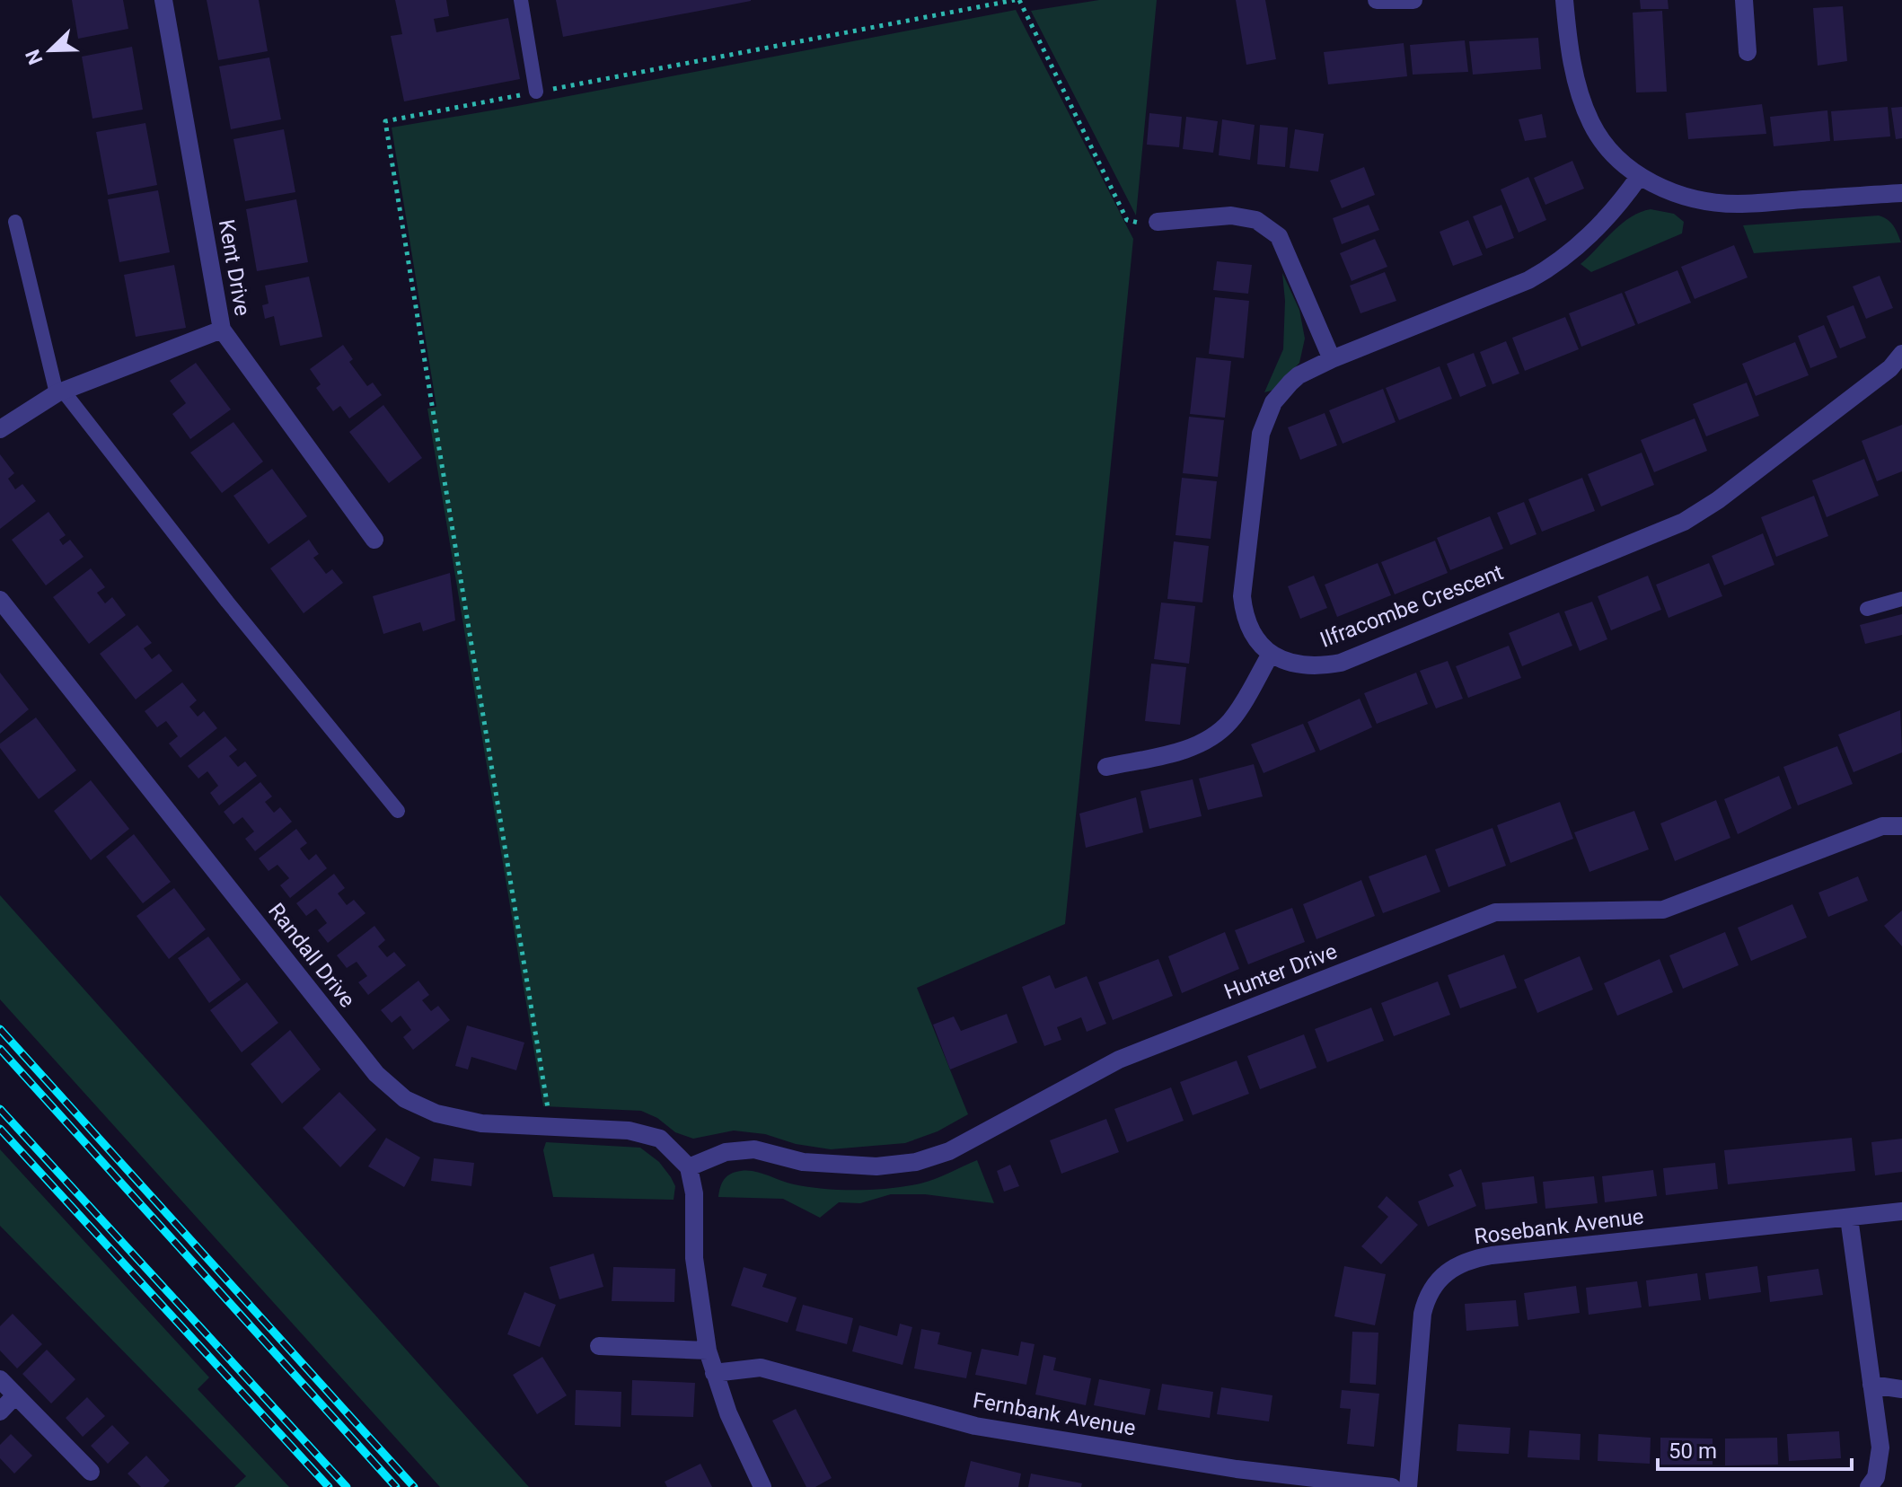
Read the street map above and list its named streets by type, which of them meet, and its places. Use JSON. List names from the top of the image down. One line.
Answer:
{"streets":{"street":["Kent Drive","Ilfracombe Crescent","Randall Drive","Hunter Drive","Rosebank Avenue","Fernbank Avenue"]},"crossings":[["Randall Drive","Hunter Drive"]],"scale_bar":"50 m","north":"bottom left"}
